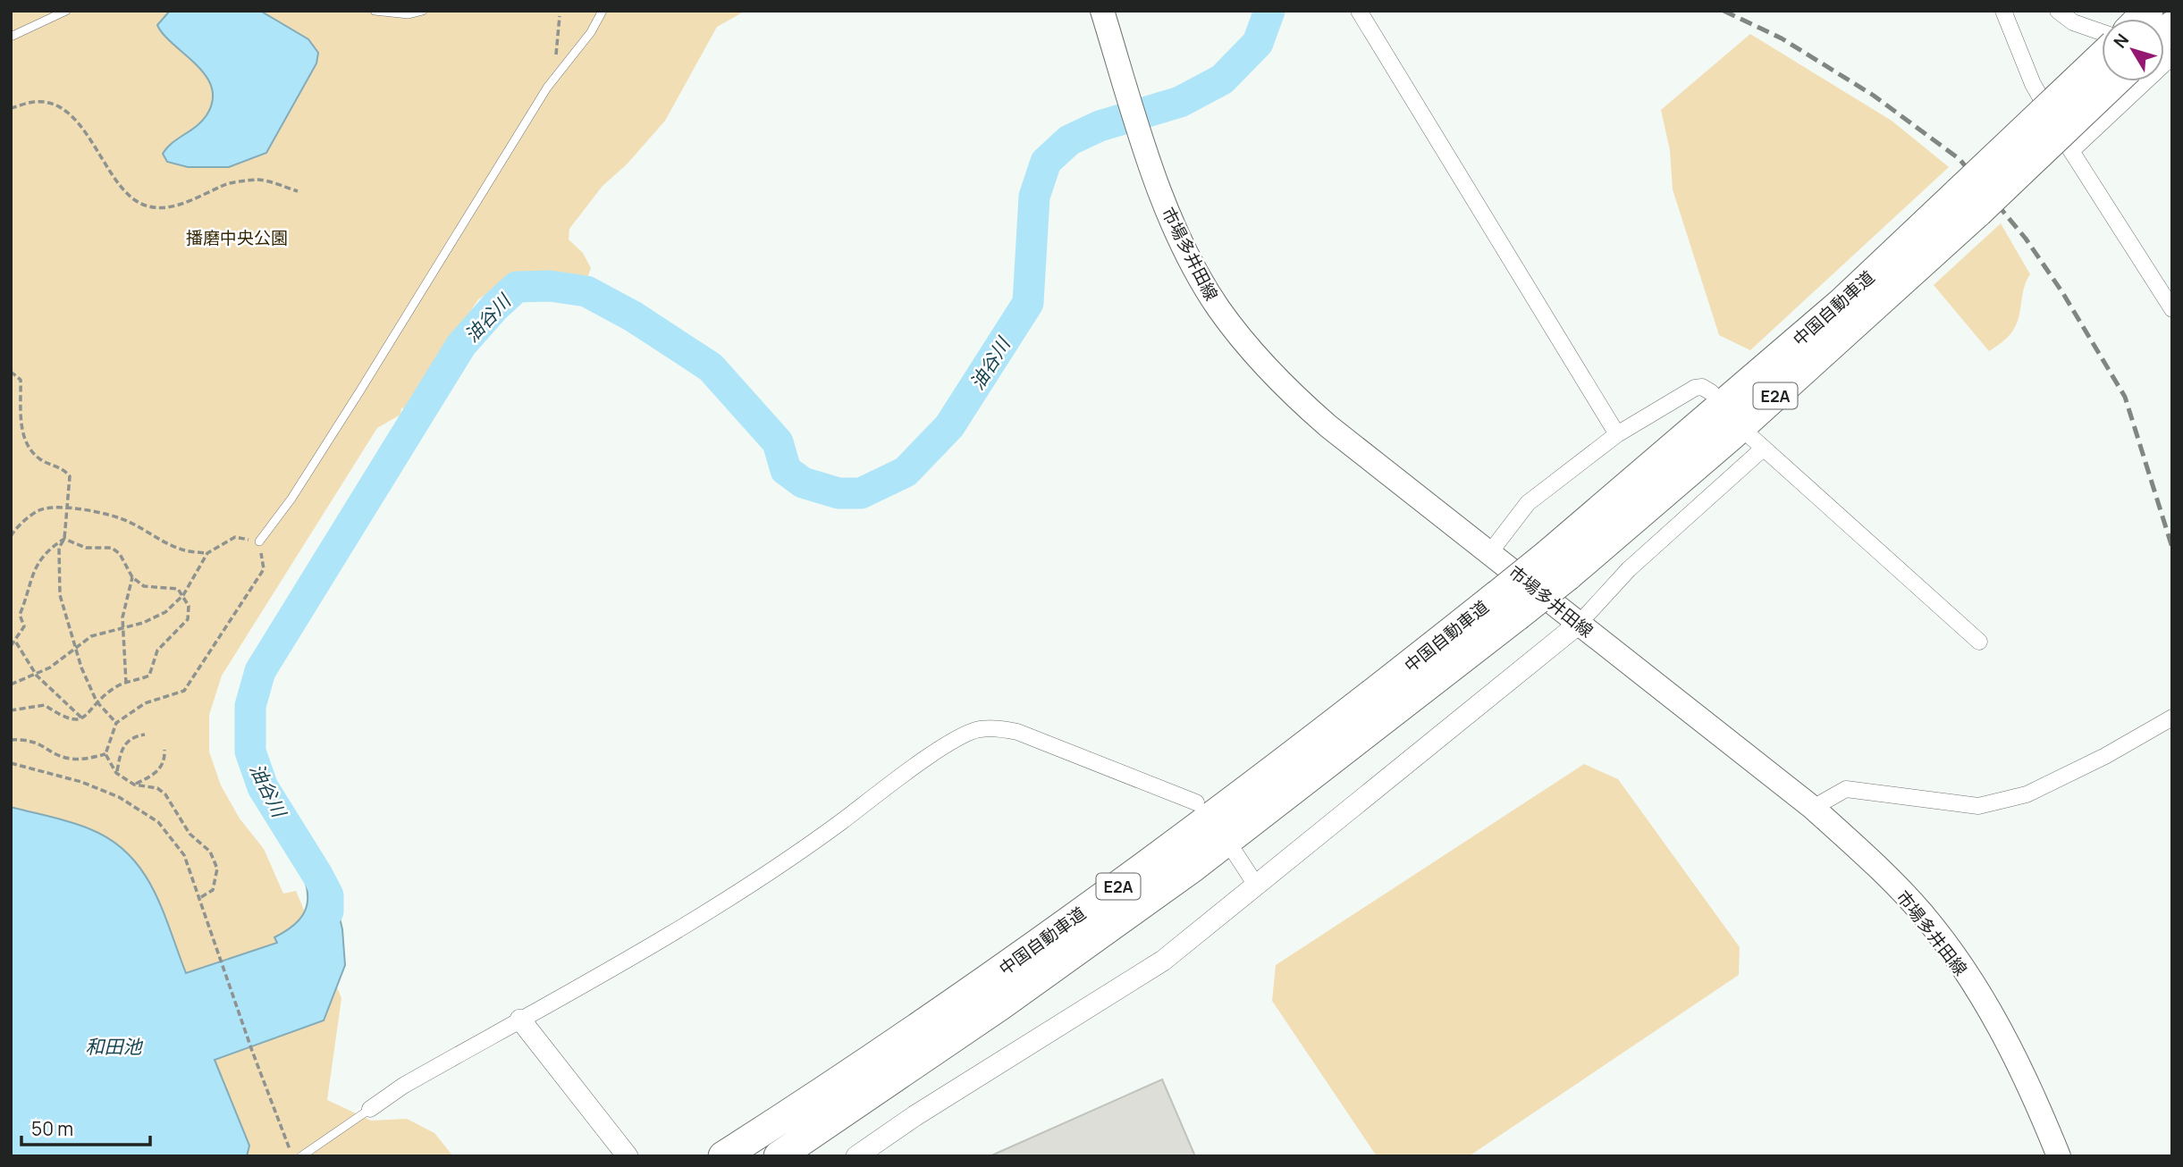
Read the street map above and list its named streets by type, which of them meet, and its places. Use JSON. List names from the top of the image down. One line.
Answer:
{"streets":{"highway":["中国自動車道","E2A"],"main road":["市場多井田線"]},"water":["油谷川","和田池"],"parks":["播磨中央公園"],"scale_bar":"50 m","north":"top left"}
